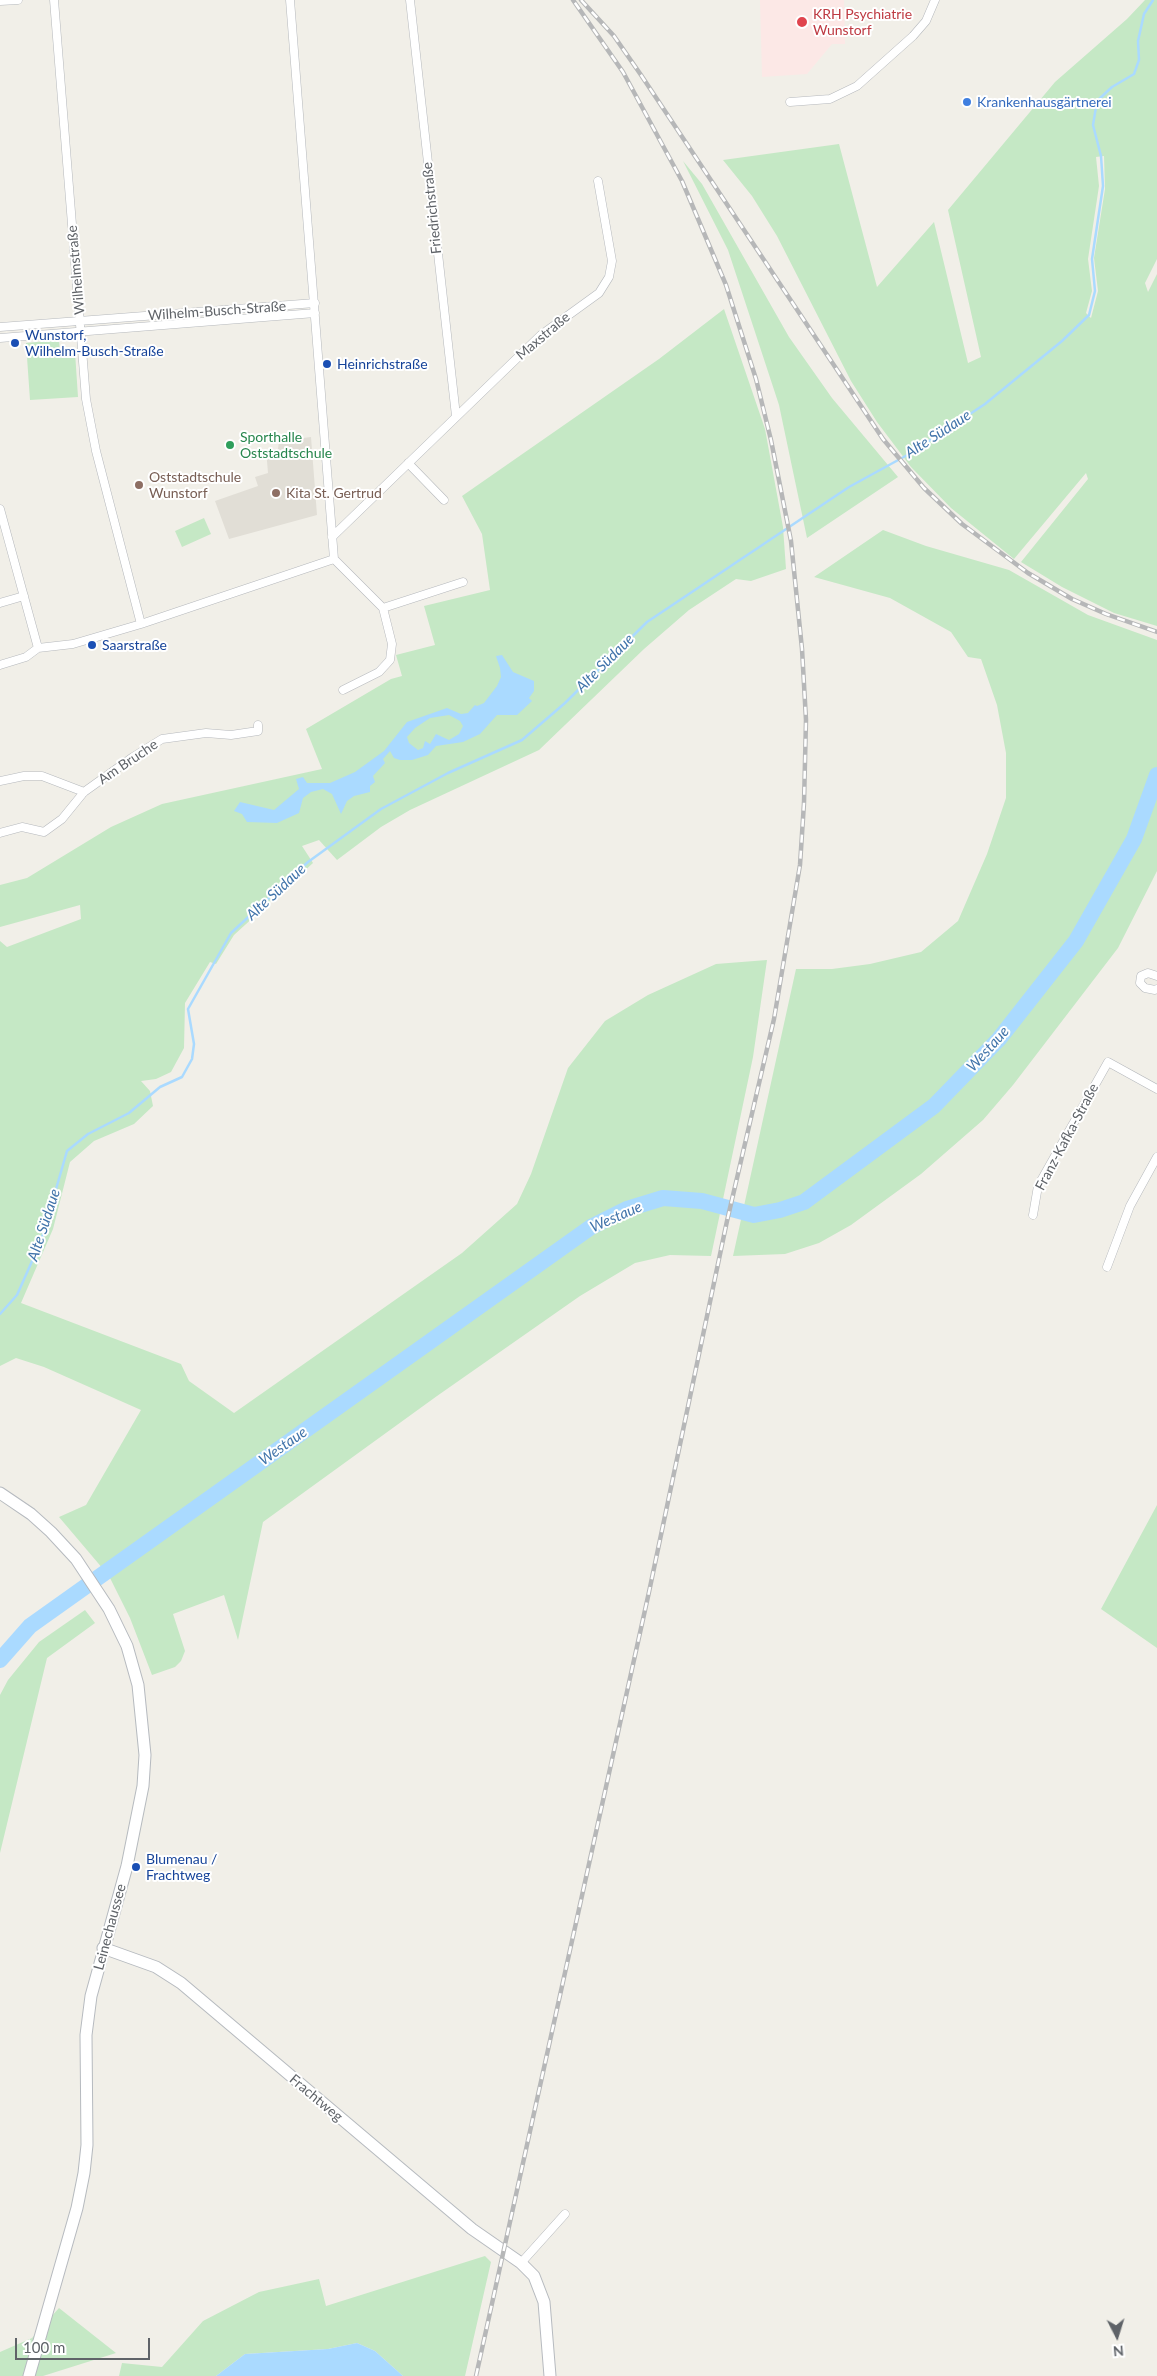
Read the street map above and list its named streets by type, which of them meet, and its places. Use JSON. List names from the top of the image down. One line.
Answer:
{"streets":{"street":["Friedrichstraße","Wilhelmstraße","Wilhelm-Busch-Straße","Maxstraße","Am Bruche","Franz-Kafka-Straße","Leinechaussee","Frachtweg"]},"crossings":[["Friedrichstraße","Maxstraße"],["Wilhelmstraße","Wilhelm-Busch-Straße"],["Leinechaussee","Frachtweg"]],"water":["Alte Südaue","Westaue"],"places":["KRH Psychiatrie Wunstorf","Krankenhausgärtnerei","Wunstorf, Wilhelm-Busch-Straße","Heinrichstraße","Sporthalle Oststadtschule","Oststadtschule Wunstorf","Kita St. Gertrud","Saarstraße","Blumenau / Frachtweg"],"scale_bar":"100 m","north":"bottom"}
